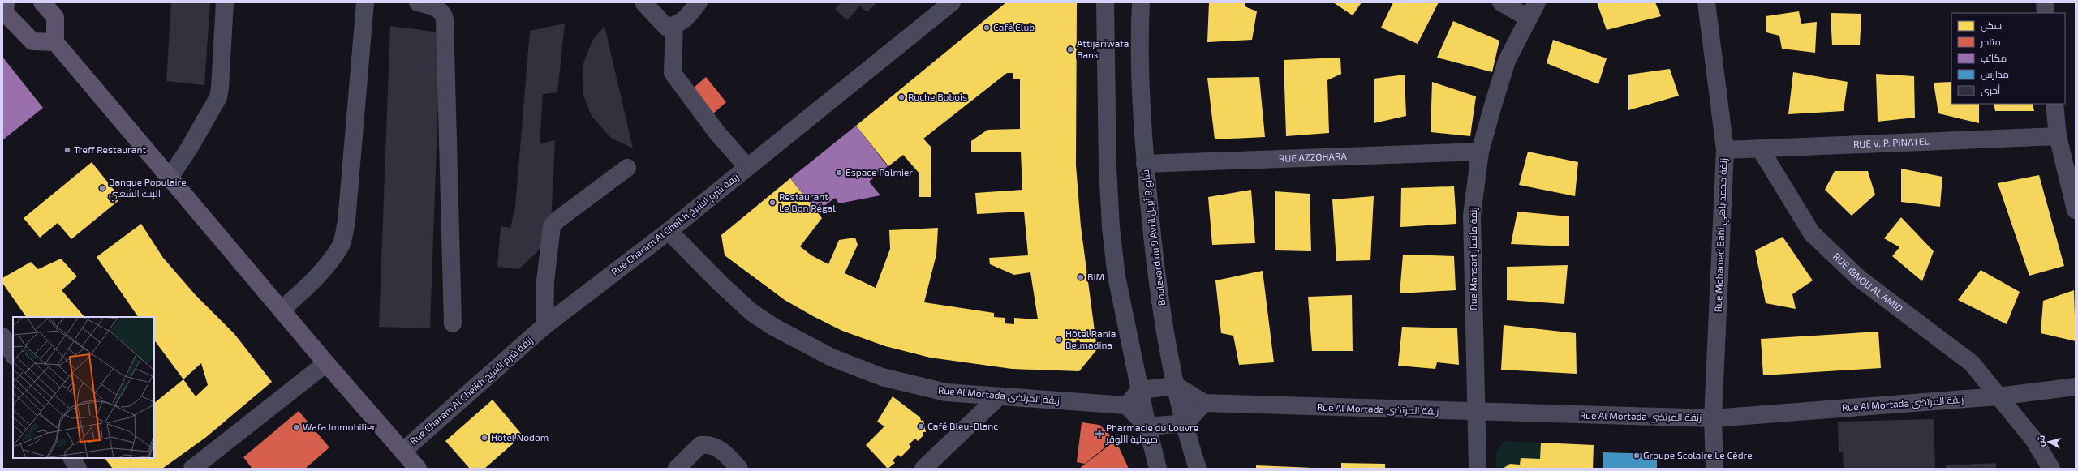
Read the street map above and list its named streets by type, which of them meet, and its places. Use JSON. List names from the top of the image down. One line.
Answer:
{"streets":{"street":["RUE V. P. PINATEL","RUE AZZOHARA","Rue Charam Al Cheikh زنقة شرم الشيخ","Rue Mohamed Bahi زنقة محمد باهي","Boulevard du 9 Avril شارع 9 أبريل","Rue Mansart زنقة مانسار","RUE IBNOU AL AMID","Rue Al Mortada زنقة المرتضى"]},"crossings":[["RUE V. P. PINATEL","Rue Mohamed Bahi زنقة محمد باهي"],["RUE V. P. PINATEL","RUE IBNOU AL AMID"],["RUE AZZOHARA","Boulevard du 9 Avril شارع 9 أبريل"],["RUE AZZOHARA","Rue Mansart زنقة مانسار"],["Rue Charam Al Cheikh زنقة شرم الشيخ","Rue Al Mortada زنقة المرتضى"],["Rue Mohamed Bahi زنقة محمد باهي","Rue Al Mortada زنقة المرتضى"],["Boulevard du 9 Avril شارع 9 أبريل","Rue Al Mortada زنقة المرتضى"],["Rue Mansart زنقة مانسار","Rue Al Mortada زنقة المرتضى"],["RUE IBNOU AL AMID","Rue Al Mortada زنقة المرتضى"]],"places":{"other":["Café Club","Attijariwafa Bank","Roche Bobois","Treff Restaurant","Espace Palmier","Banque Populaire البنك الشعبي","Restaurant Le Bon Régal","BIM","Hôtel Rania Belmadina","Café Bleu-Blanc","Wafa Immobilier","Hôtel Nodom","Groupe Scolaire Le Cèdre"],"health":["Pharmacie du Louvre صيدلية االوڤر"]},"legend":["سكن","متاجر","مكاتب","مدارس","أخرى"],"north":"left"}
